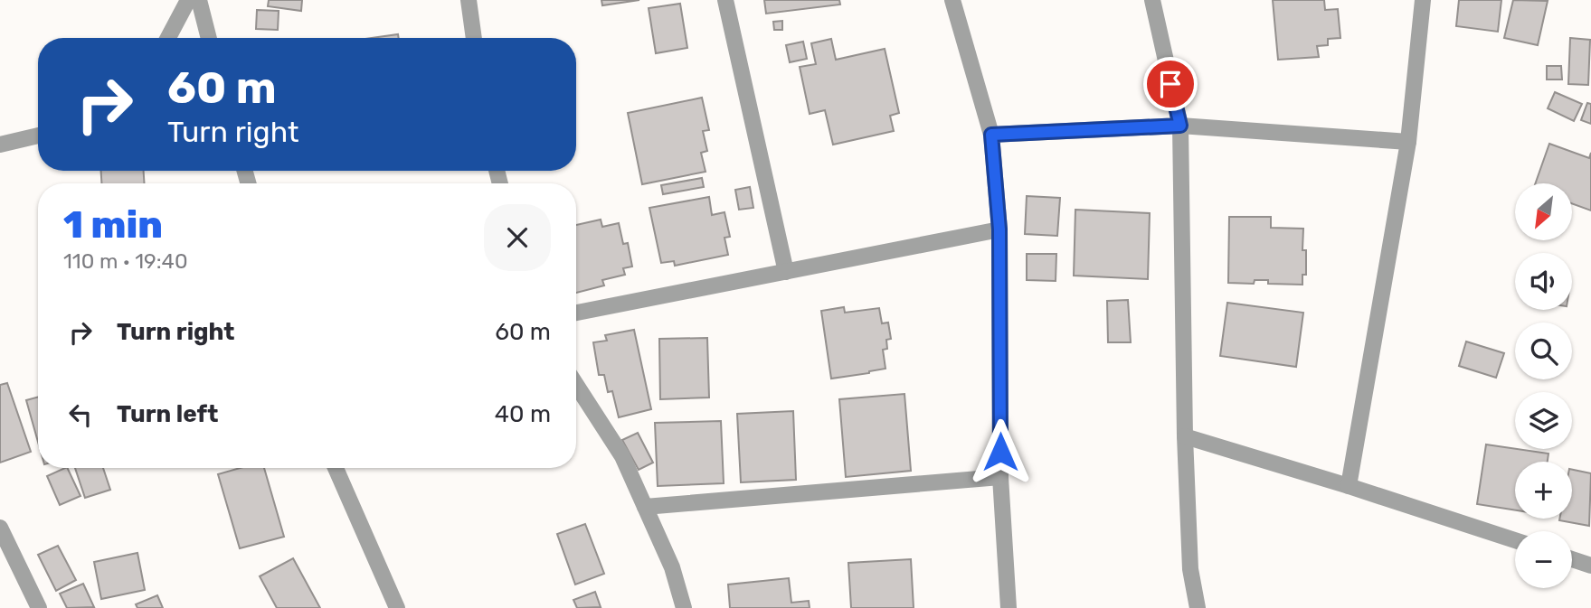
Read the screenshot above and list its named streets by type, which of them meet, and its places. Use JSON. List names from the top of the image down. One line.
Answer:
{"north":"bottom left","page":{"turn":["60 m","Turn right"],"map_buttons":["+","−"],"heading":["1 min","110 m · 19:40"],"list":[{"name":"Turn right","value":"60 m"},{"name":"Turn left","value":"40 m"}]}}
